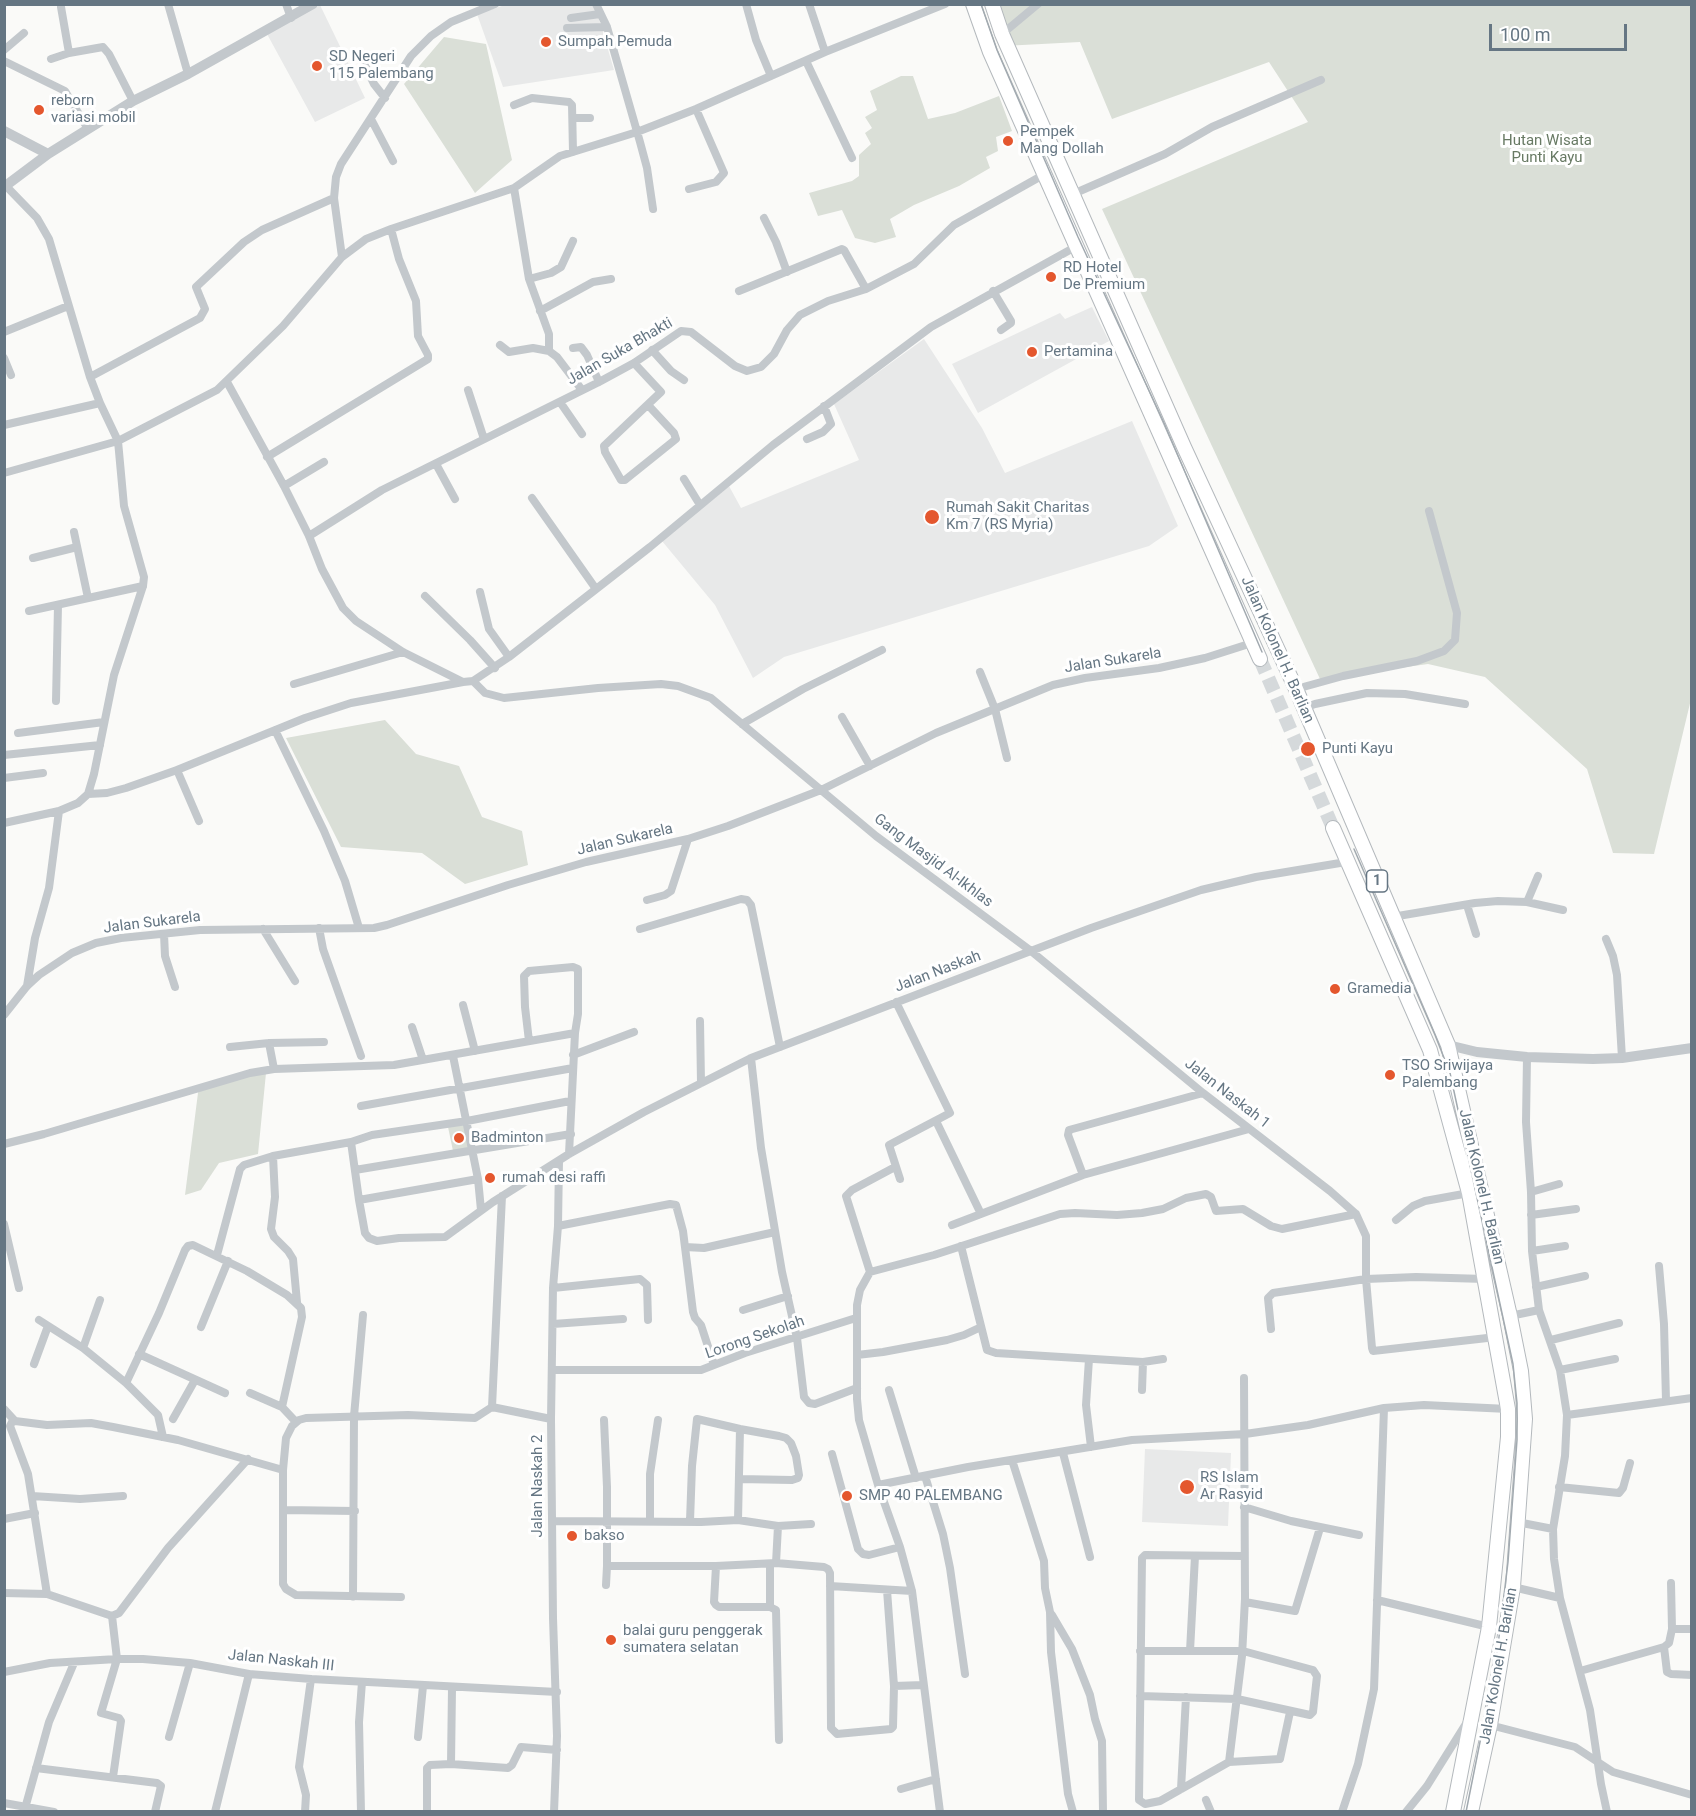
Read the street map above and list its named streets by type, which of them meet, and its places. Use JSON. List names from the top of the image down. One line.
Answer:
{"streets":{"highway":["Jalan Kolonel H. Barlian","1"],"street":["Jalan Suka Bhakti","Jalan Sukarela","Gang Masjid Al-Ikhlas","Jalan Naskah","Jalan Naskah 1","Lorong Sekolah","Jalan Naskah 2","Jalan Naskah III"]},"crossings":[["Jalan Suka Bhakti","Jalan Kolonel H. Barlian"],["Jalan Kolonel H. Barlian","Jalan Sukarela"],["Jalan Sukarela","Gang Masjid Al-Ikhlas"],["Gang Masjid Al-Ikhlas","Jalan Naskah"],["Gang Masjid Al-Ikhlas","Jalan Naskah 1"],["1","Jalan Naskah"],["1","Jalan Naskah 1"],["Jalan Naskah","Jalan Naskah 1"],["Jalan Naskah","Jalan Naskah 2"],["Lorong Sekolah","Jalan Naskah 2"],["Jalan Naskah 2","Jalan Naskah III"]],"parks":["Hutan Wisata Punti Kayu"],"places":["Sumpah Pemuda","SD Negeri 115 Palembang","reborn variasi mobil","Pempek Mang Dollah","RD Hotel De Premium","Pertamina","Rumah Sakit Charitas Km 7 (RS Myria)","Punti Kayu","Gramedia","TSO Sriwijaya Palembang","Badminton","rumah desi raffi","RS Islam Ar Rasyid","SMP 40 PALEMBANG","bakso","balai guru penggerak sumatera selatan"],"scale_bar":"100 m"}
